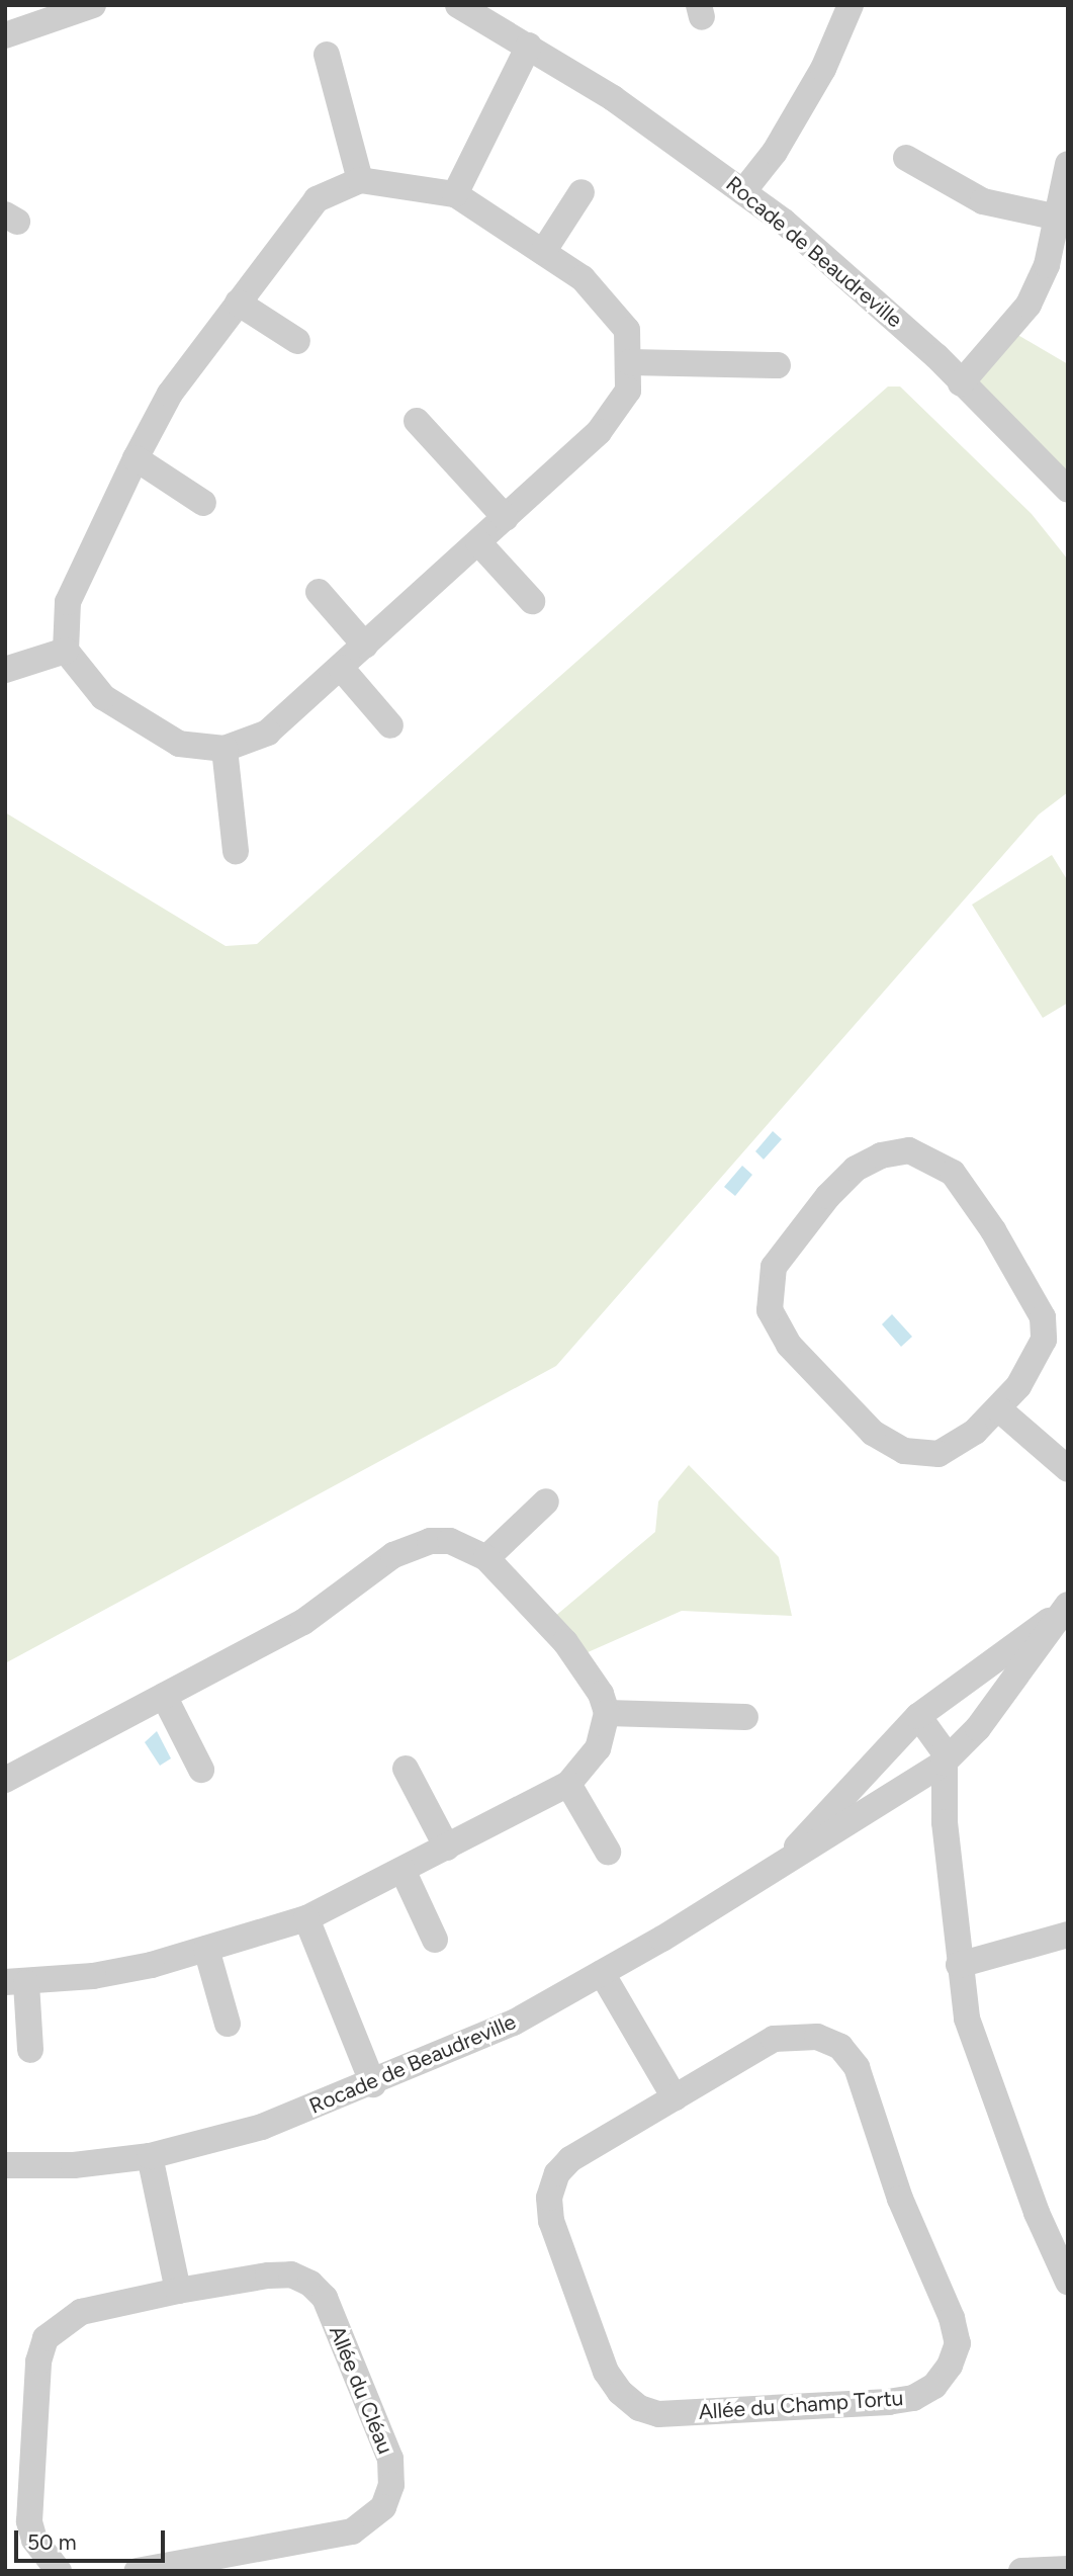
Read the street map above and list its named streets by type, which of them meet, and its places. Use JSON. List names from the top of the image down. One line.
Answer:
{"streets":{"street":["Rocade de Beaudreville","Allée du Cléau","Allée du Champ Tortu"]},"scale_bar":"50 m"}
